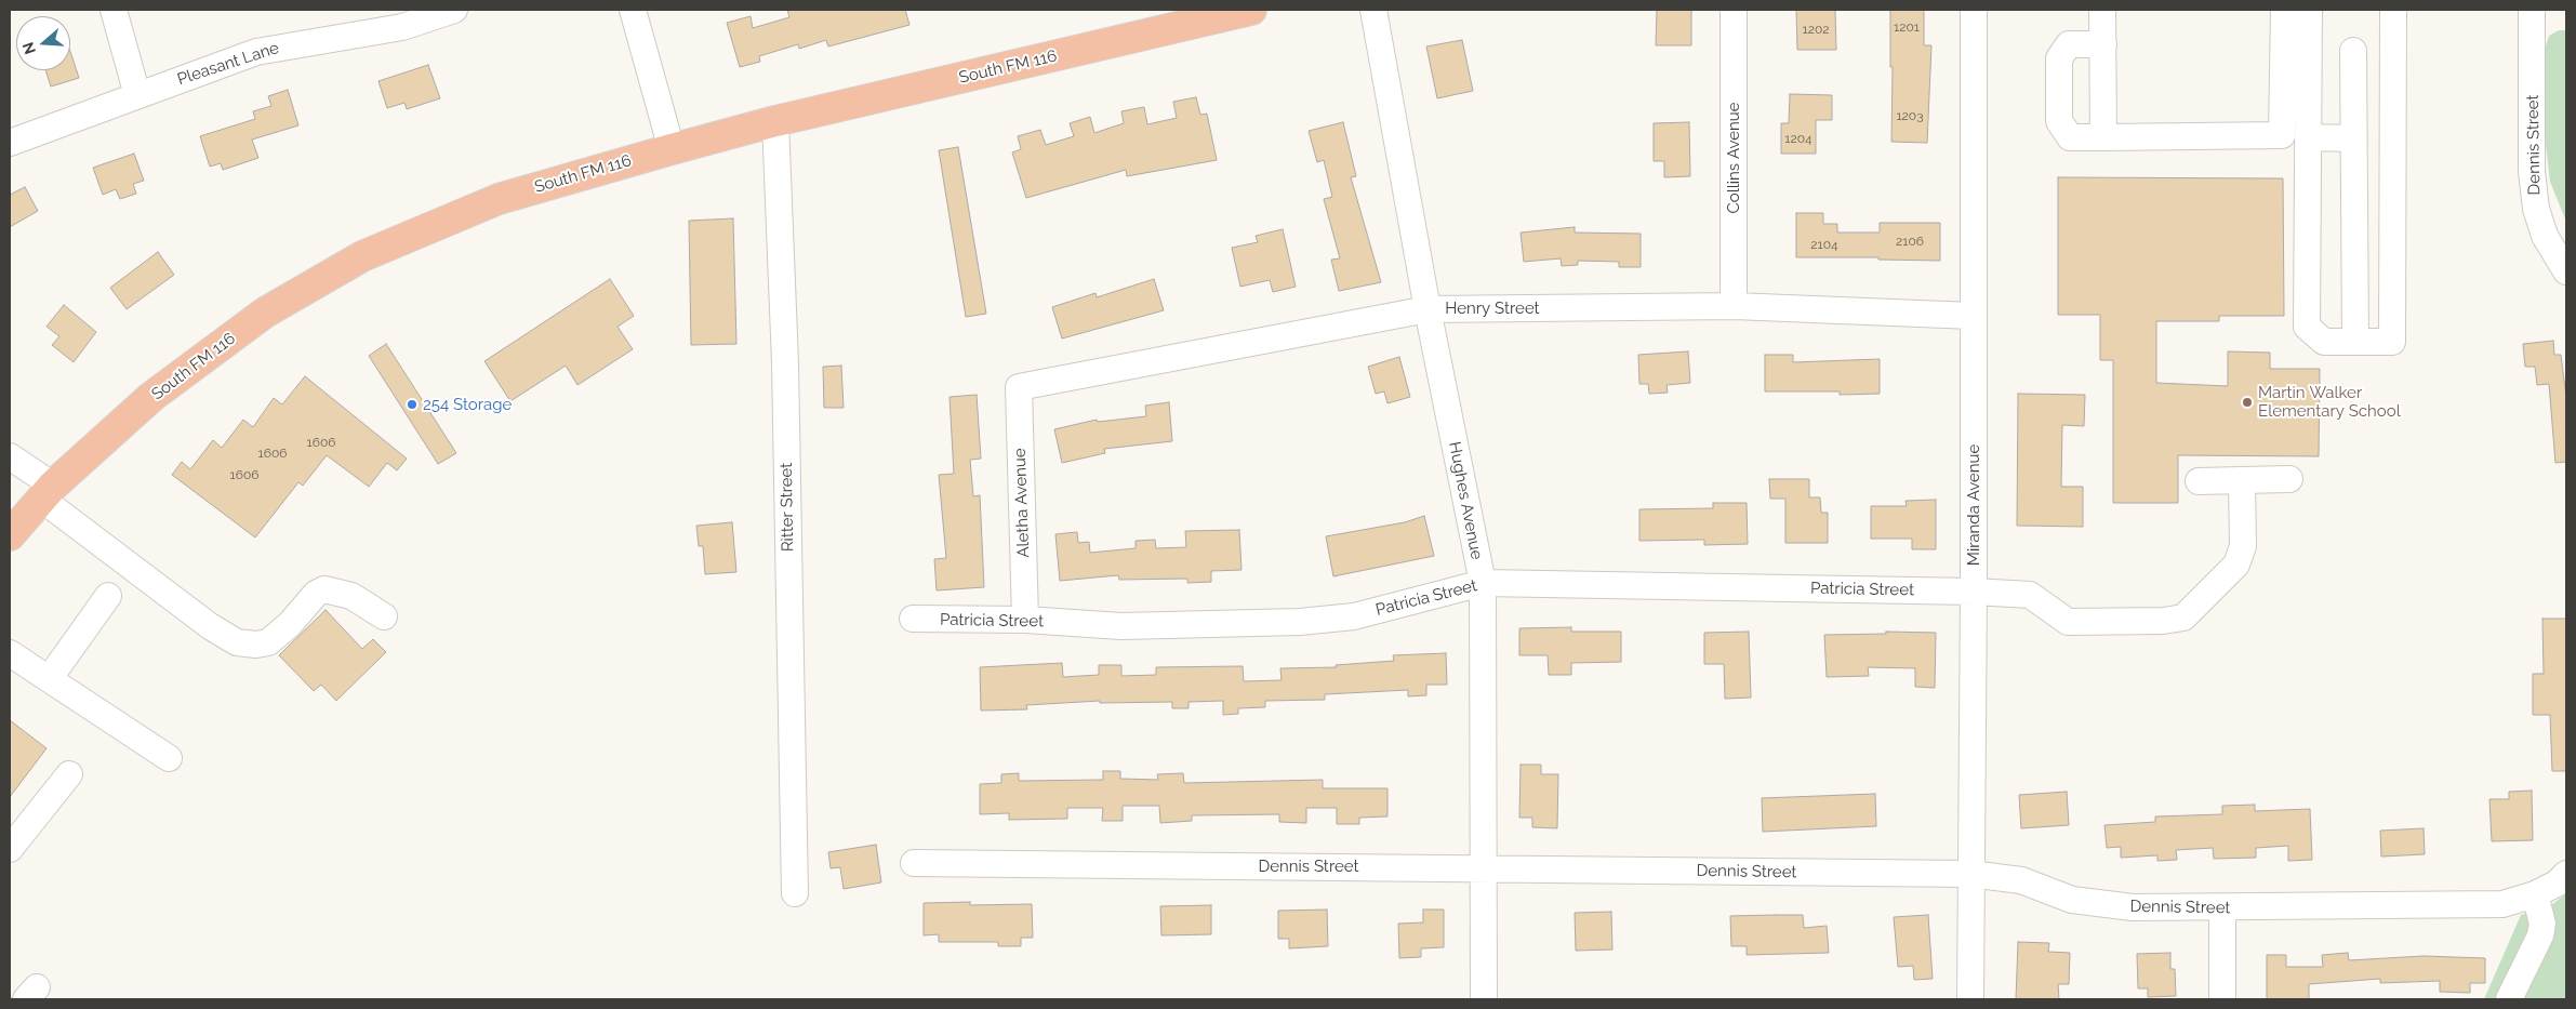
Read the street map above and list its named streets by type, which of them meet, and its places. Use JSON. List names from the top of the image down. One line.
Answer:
{"streets":{"main road":["South FM 116"],"street":["Pleasant Lane","Dennis Street","Collins Avenue","Henry Street","Hughes Avenue","Aletha Avenue","Miranda Avenue","Ritter Street","Patricia Street"]},"crossings":[["South FM 116","Ritter Street"],["Dennis Street","Hughes Avenue"],["Dennis Street","Miranda Avenue"],["Collins Avenue","Henry Street"],["Henry Street","Hughes Avenue"],["Henry Street","Aletha Avenue"],["Henry Street","Miranda Avenue"],["Hughes Avenue","Patricia Street"],["Aletha Avenue","Patricia Street"],["Miranda Avenue","Patricia Street"]],"places":["Martin Walker Elementary School","254 Storage"],"house_numbers":["1201","1202","1203","1204","2106","2104","1606","1606","1606"],"north":"left"}
